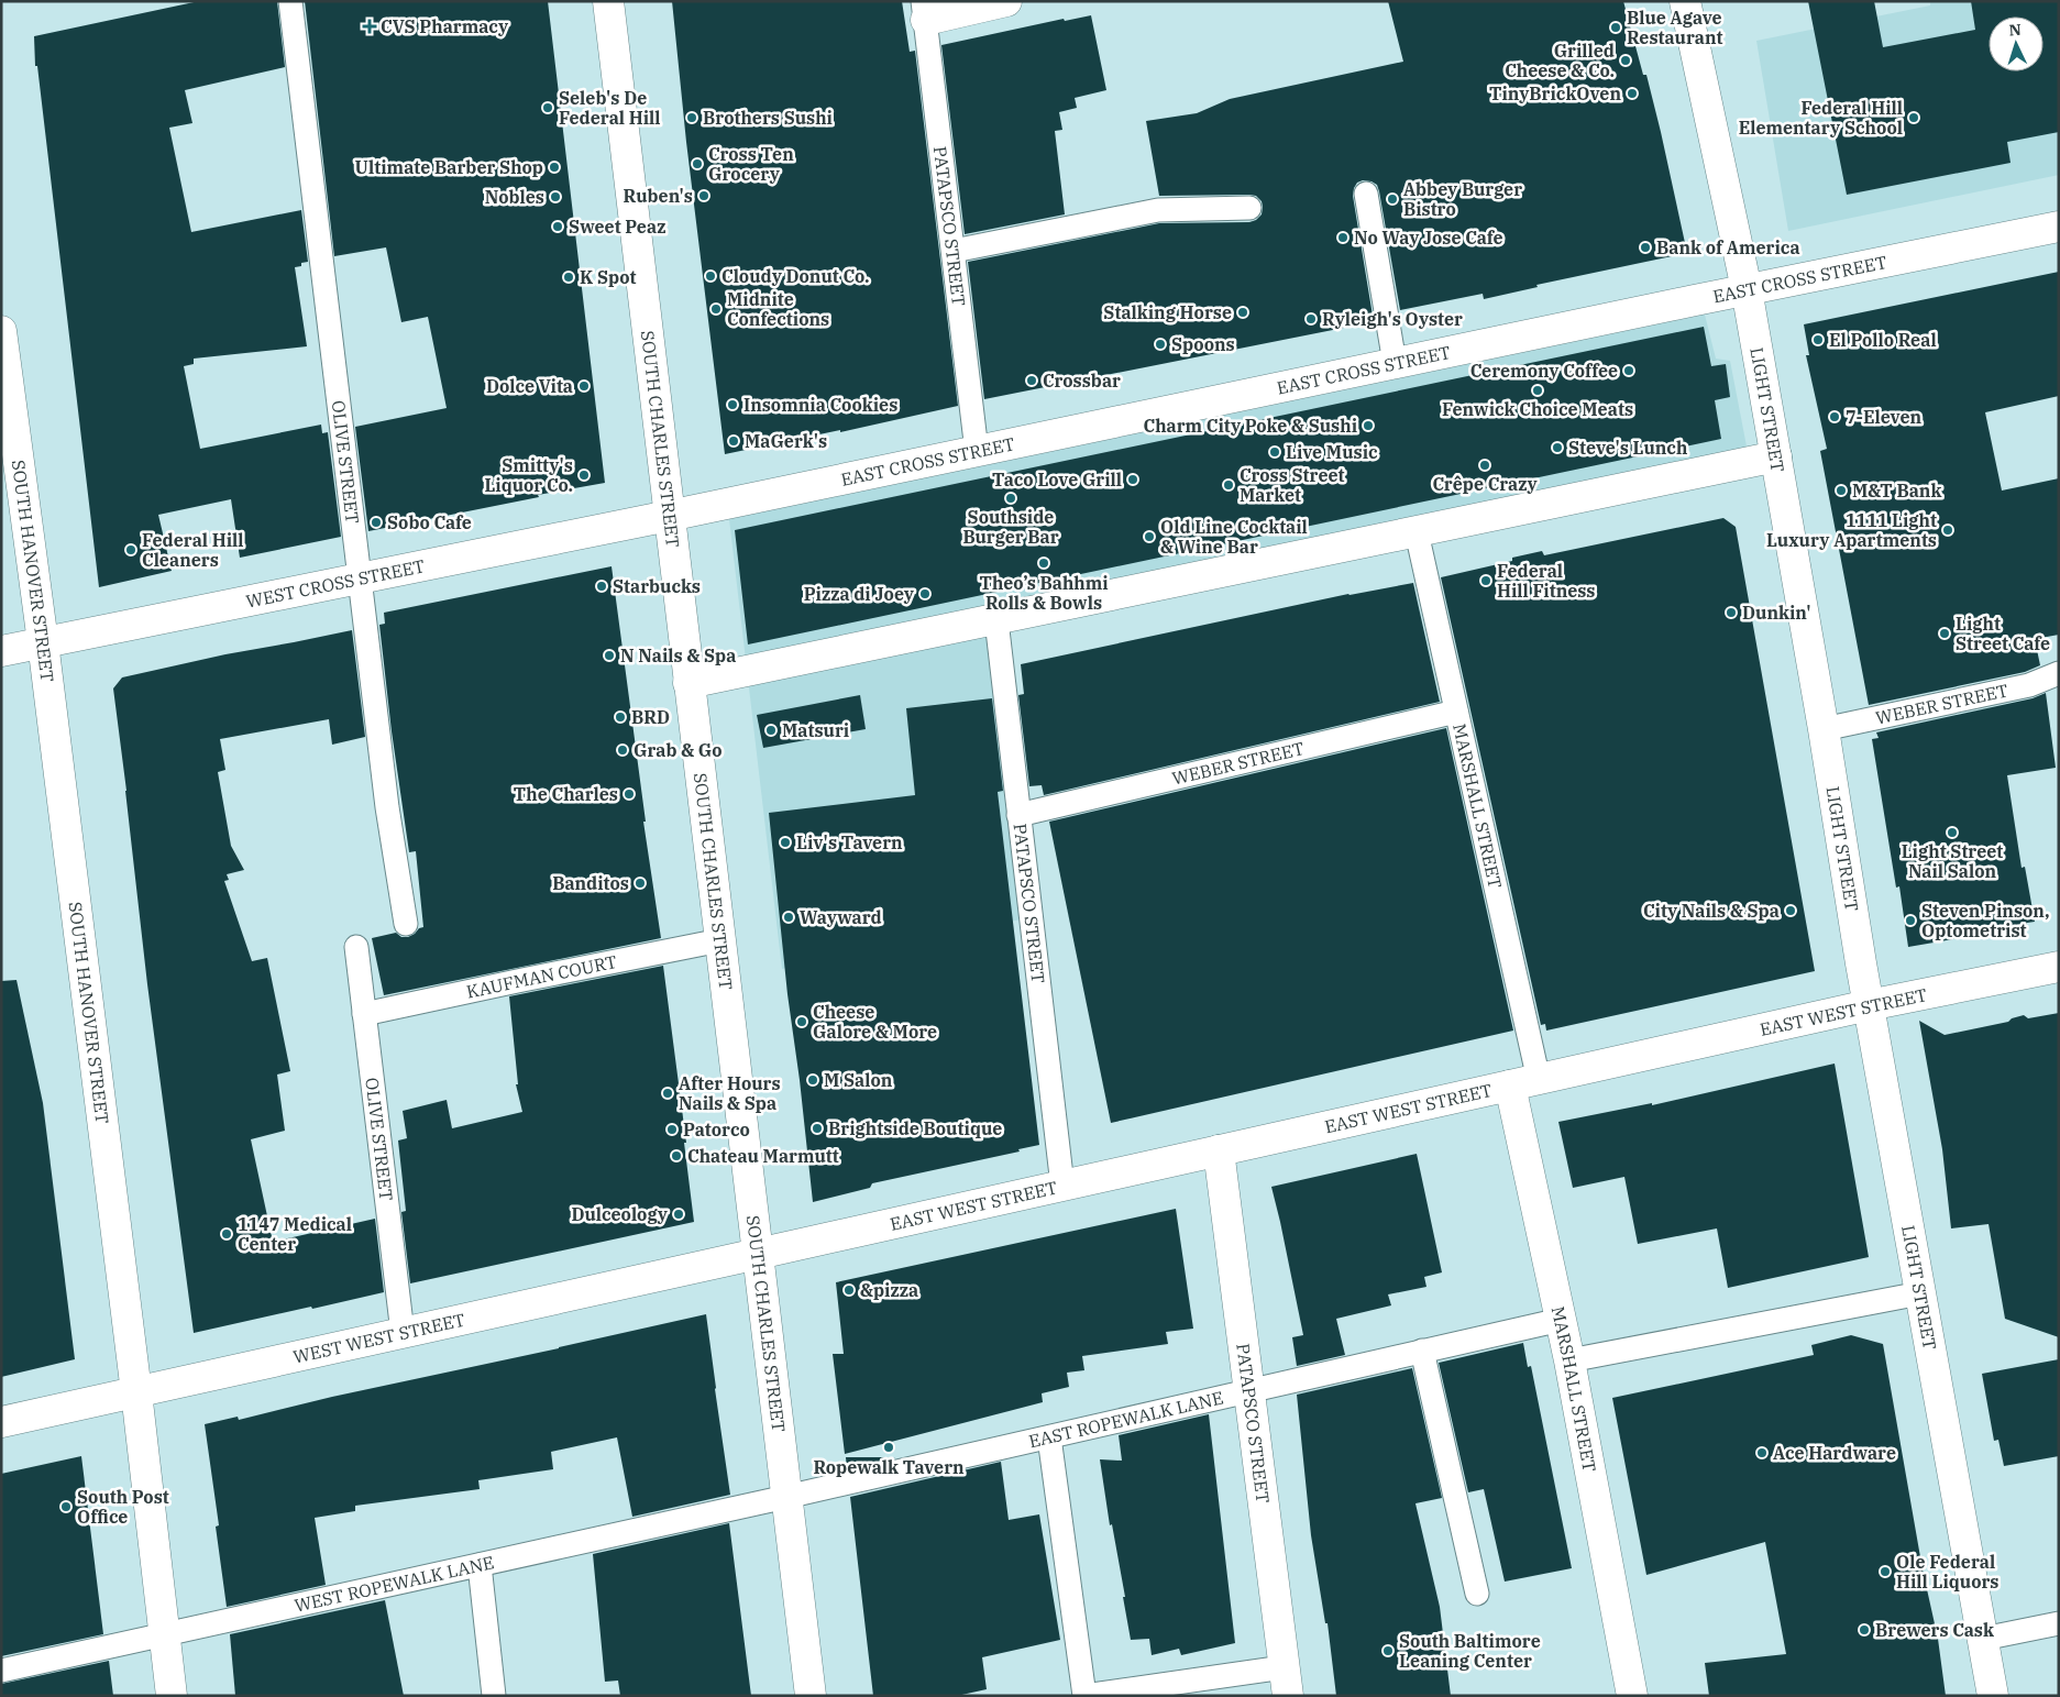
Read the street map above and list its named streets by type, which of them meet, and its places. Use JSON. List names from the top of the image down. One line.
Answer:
{"streets":{"street":["PATAPSCO STREET","EAST CROSS STREET","LIGHT STREET","SOUTH CHARLES STREET","SOUTH HANOVER STREET","WEST CROSS STREET","MARSHALL STREET","EAST WEST STREET","WEST WEST STREET"],"lane":["OLIVE STREET","WEBER STREET","KAUFMAN COURT","EAST ROPEWALK LANE","WEST ROPEWALK LANE"]},"crossings":[["PATAPSCO STREET","EAST CROSS STREET"],["PATAPSCO STREET","WEBER STREET"],["PATAPSCO STREET","EAST WEST STREET"],["PATAPSCO STREET","EAST ROPEWALK LANE"],["EAST CROSS STREET","LIGHT STREET"],["EAST CROSS STREET","SOUTH CHARLES STREET"],["EAST CROSS STREET","WEST CROSS STREET"],["LIGHT STREET","WEBER STREET"],["LIGHT STREET","EAST WEST STREET"],["SOUTH CHARLES STREET","WEST CROSS STREET"],["SOUTH CHARLES STREET","KAUFMAN COURT"],["SOUTH CHARLES STREET","EAST WEST STREET"],["SOUTH CHARLES STREET","WEST WEST STREET"],["SOUTH CHARLES STREET","EAST ROPEWALK LANE"],["SOUTH CHARLES STREET","WEST ROPEWALK LANE"],["OLIVE STREET","WEST CROSS STREET"],["OLIVE STREET","KAUFMAN COURT"],["OLIVE STREET","WEST WEST STREET"],["SOUTH HANOVER STREET","WEST CROSS STREET"],["SOUTH HANOVER STREET","WEST WEST STREET"],["SOUTH HANOVER STREET","WEST ROPEWALK LANE"],["WEBER STREET","MARSHALL STREET"],["MARSHALL STREET","EAST WEST STREET"],["MARSHALL STREET","EAST ROPEWALK LANE"],["EAST WEST STREET","WEST WEST STREET"],["EAST ROPEWALK LANE","WEST ROPEWALK LANE"]],"places":{"health":["CVS Pharmacy"],"other":["Blue Agave Restaurant","Grilled Cheese & Co.","TinyBrickOven","Seleb's De Federal Hill","Brothers Sushi","Federal Hill Elementary School","Cross Ten Grocery","Ultimate Barber Shop","Ruben's","Nobles","Abbey Burger Bistro","Sweet Peaz","No Way Jose Cafe","Bank of America","Cloudy Donut Co.","K Spot","Midnite Confections","Stalking Horse","Ryleigh's Oyster","El Pollo Real","Spoons","Ceremony Coffee","Crossbar","Dolce Vita","Fenwick Choice Meats","Insomnia Cookies","7-Eleven","Charm City Poke & Sushi","MaGerk's","Steve's Lunch","Live Music","Crêpe Crazy","Smitty's Liquor Co.","Taco Love Grill","Cross Street Market","M&T Bank","Southside Burger Bar","Sobo Cafe","1111 Light Luxury Apartments","Old Line Cocktail & Wine Bar","Federal Hill Cleaners","Theo’s Bahhmi Rolls & Bowls","Federal Hill Fitness","Starbucks","Pizza di Joey","Dunkin'","Light Street Cafe","N Nails & Spa","BRD","Matsuri","Grab & Go","The Charles","Light Street Nail Salon","Liv's Tavern","Banditos","City Nails & Spa","Wayward","Steven Pinson, Optometrist","Cheese Galore & More","M Salon","After Hours Nails & Spa","Brightside Boutique","Patorco","Chateau Marmutt","Dulceology","1147 Medical Center","&pizza","Ropewalk Tavern","Ace Hardware","South Post Office","Ole Federal Hill Liquors","Brewers Cask","South Baltimore Leaning Center"]},"north":"top"}
